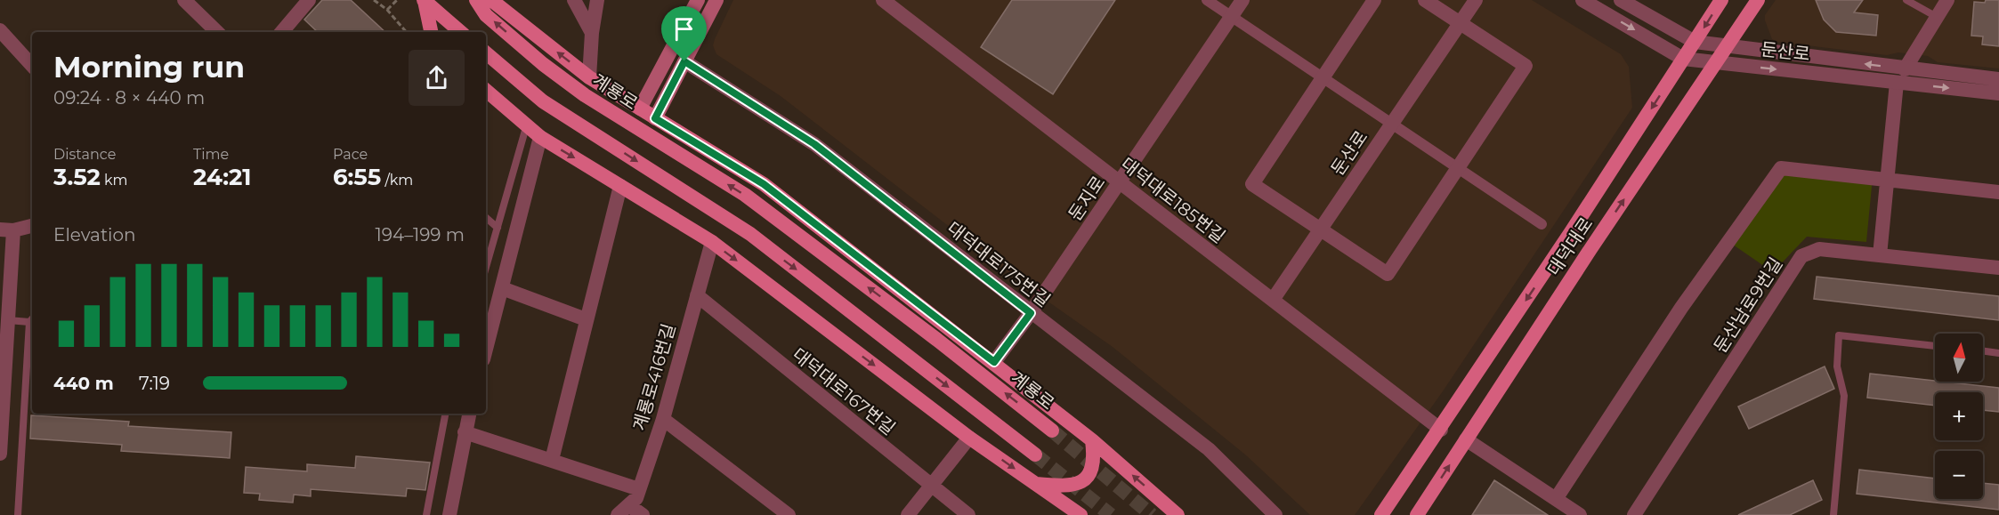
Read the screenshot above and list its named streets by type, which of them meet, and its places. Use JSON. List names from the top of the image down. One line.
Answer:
{"streets":{"main road":["계룡로","대덕대로"],"street":["둔산로","둔지로","대덕대로185번길","대덕대로175번길","둔산남로9번길","계룡로416번길","대덕대로167번길"]},"crossings":[["둔산로","대덕대로185번길"],["둔산로","대덕대로"],["둔지로","대덕대로185번길"],["둔지로","대덕대로175번길"],["대덕대로185번길","대덕대로"],["계룡로416번길","대덕대로167번길"]],"north":"top","page":{"heading":["Morning run","09:24 · 8 × 440 m"],"stats":[["Distance","3.52 km"],["Time","24:21"],["Pace","6:55 /km"]],"chart":["Elevation","194–199 m"],"map_buttons":["+","−"],"list":[{"name":"440 m","note":"7:19"}]}}
